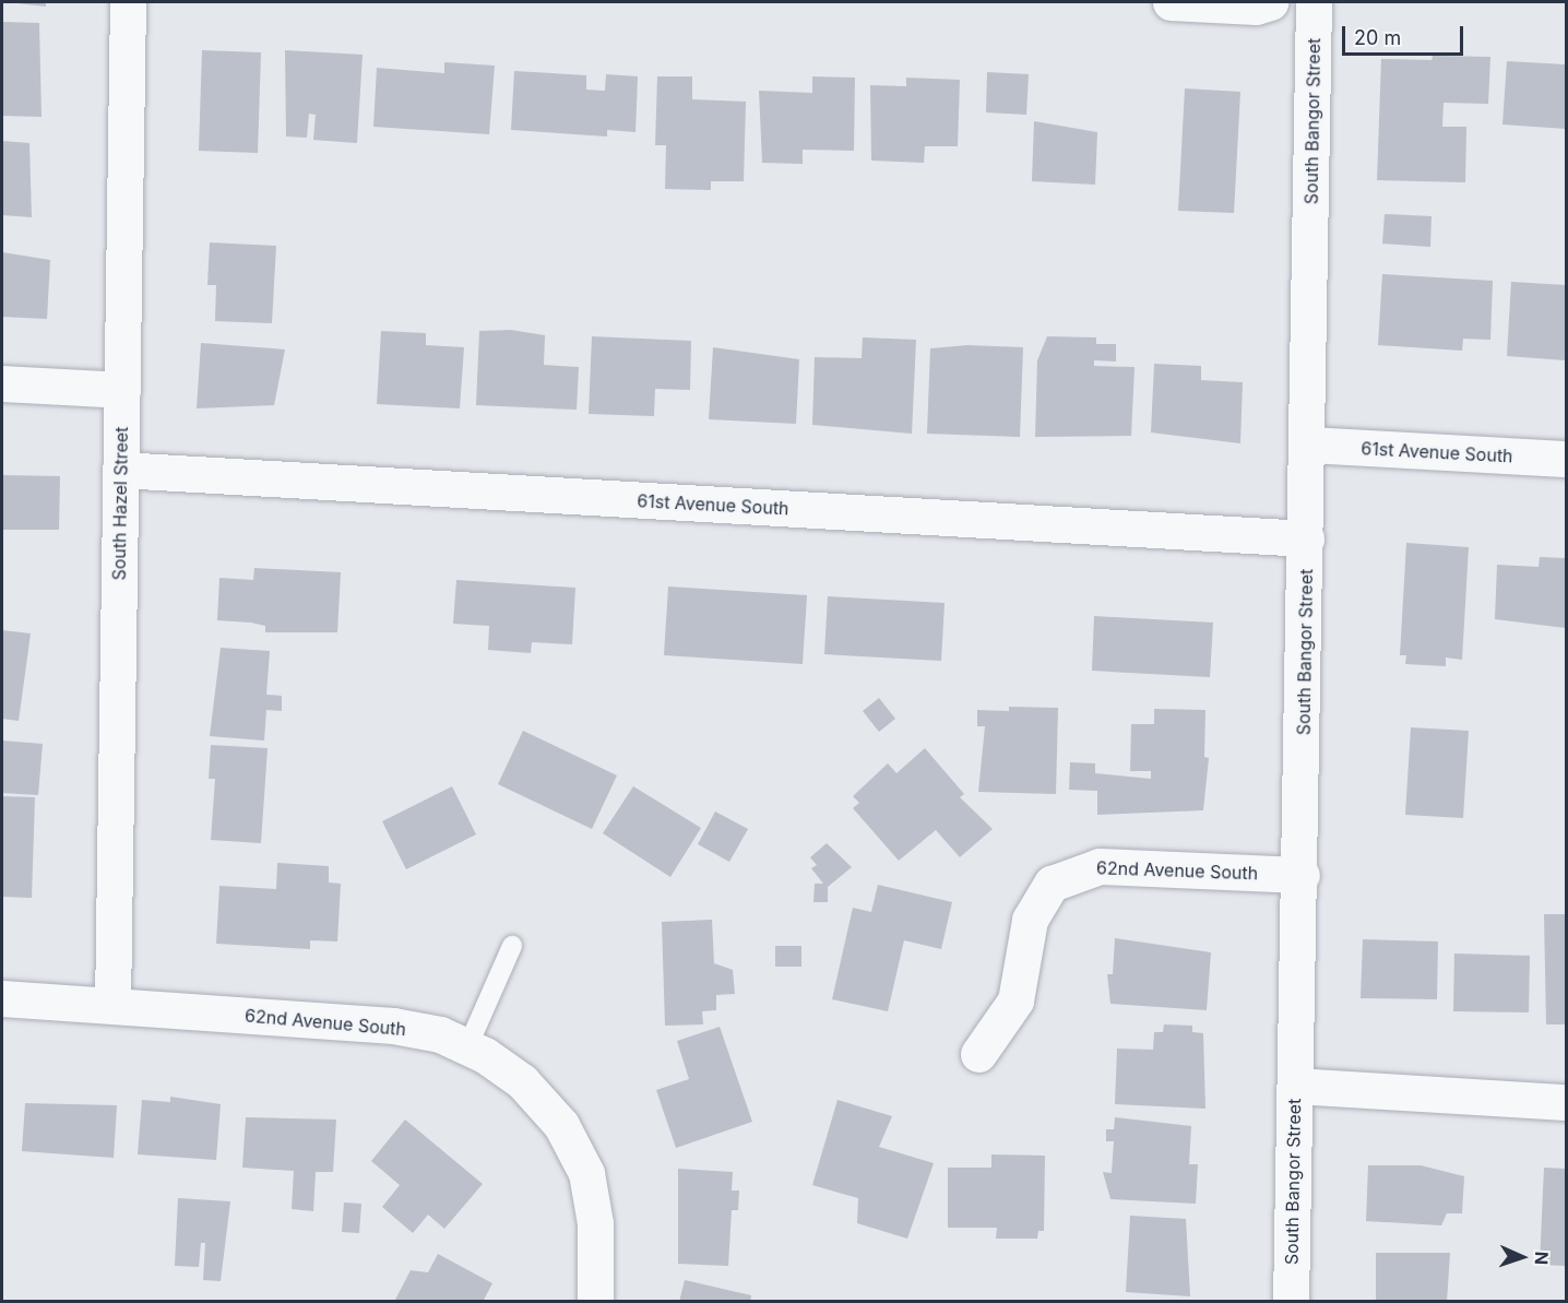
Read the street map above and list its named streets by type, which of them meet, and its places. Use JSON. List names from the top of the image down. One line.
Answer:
{"streets":{"street":["South Bangor Street","61st Avenue South","South Hazel Street","62nd Avenue South"]},"crossings":[["South Bangor Street","61st Avenue South"],["South Bangor Street","62nd Avenue South"],["61st Avenue South","South Hazel Street"],["South Hazel Street","62nd Avenue South"]],"scale_bar":"20 m","north":"right"}
